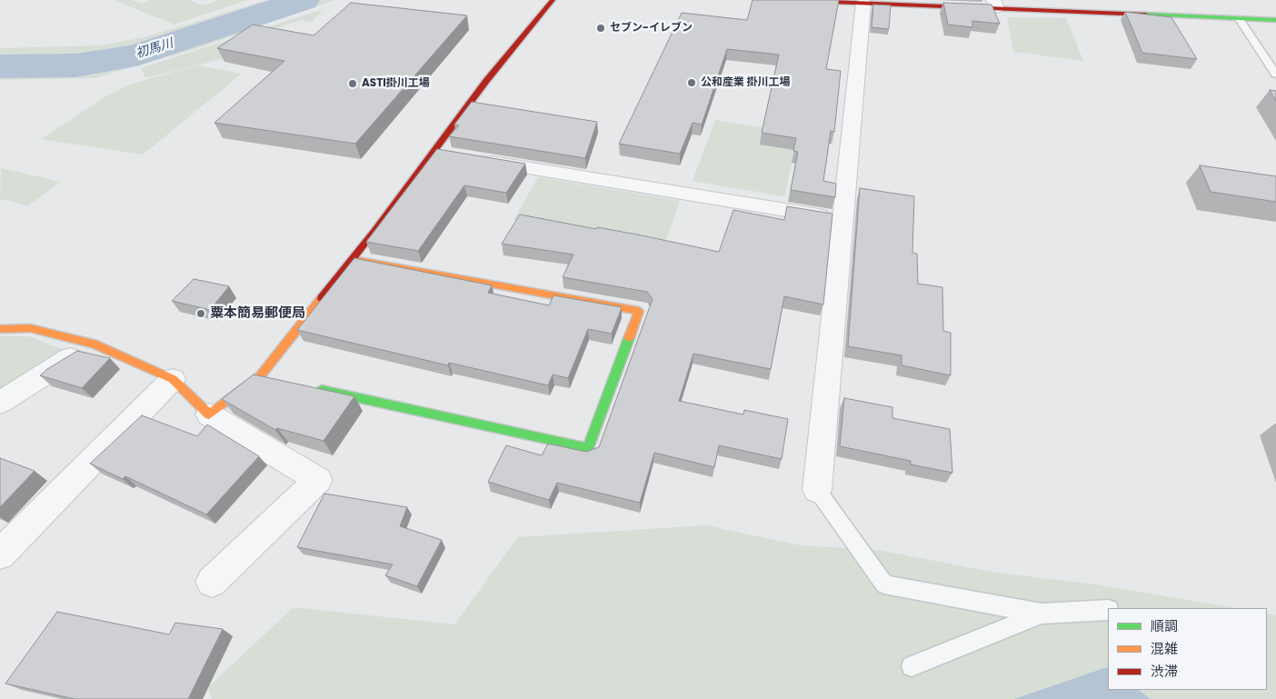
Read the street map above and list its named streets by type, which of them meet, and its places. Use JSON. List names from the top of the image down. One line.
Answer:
{"water":["初馬川"],"places":["セブン-イレブン","公和産業 掛川工場","ASTI掛川工場","粟本簡易郵便局"],"legend":["順調","混雑","渋滞"]}
